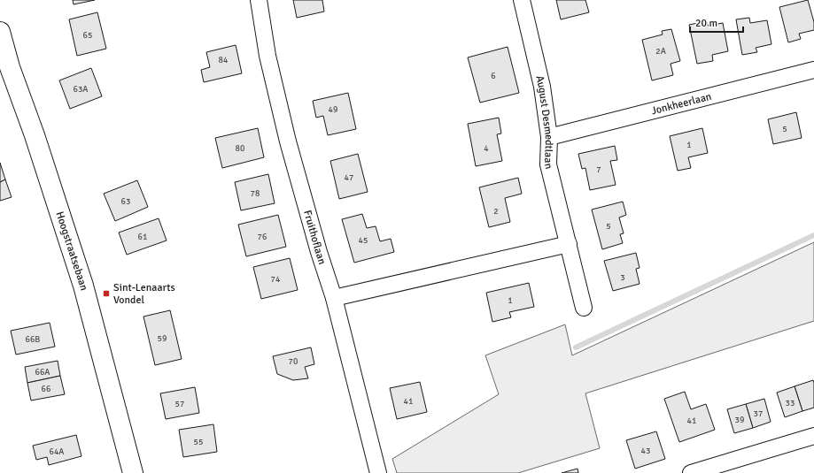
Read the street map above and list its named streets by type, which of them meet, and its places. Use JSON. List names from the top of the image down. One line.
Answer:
{"streets":{"main road":["Hoogstraatsebaan"],"street":["Jonkheerlaan","August Desmedtlaan","Fruithoflaan"]},"crossings":[["Jonkheerlaan","August Desmedtlaan"]],"places":{"transit":["Sint-Lenaarts Vondel"]},"house_numbers":["65","2A","84","6","63A","49","5","1","80","4","7","47","78","63","2","5","61","76","45","3","74","1","59","66B","70","66A","66","41","33","57","37","39","41","55","43","64A"],"scale_bar":"20 m"}
